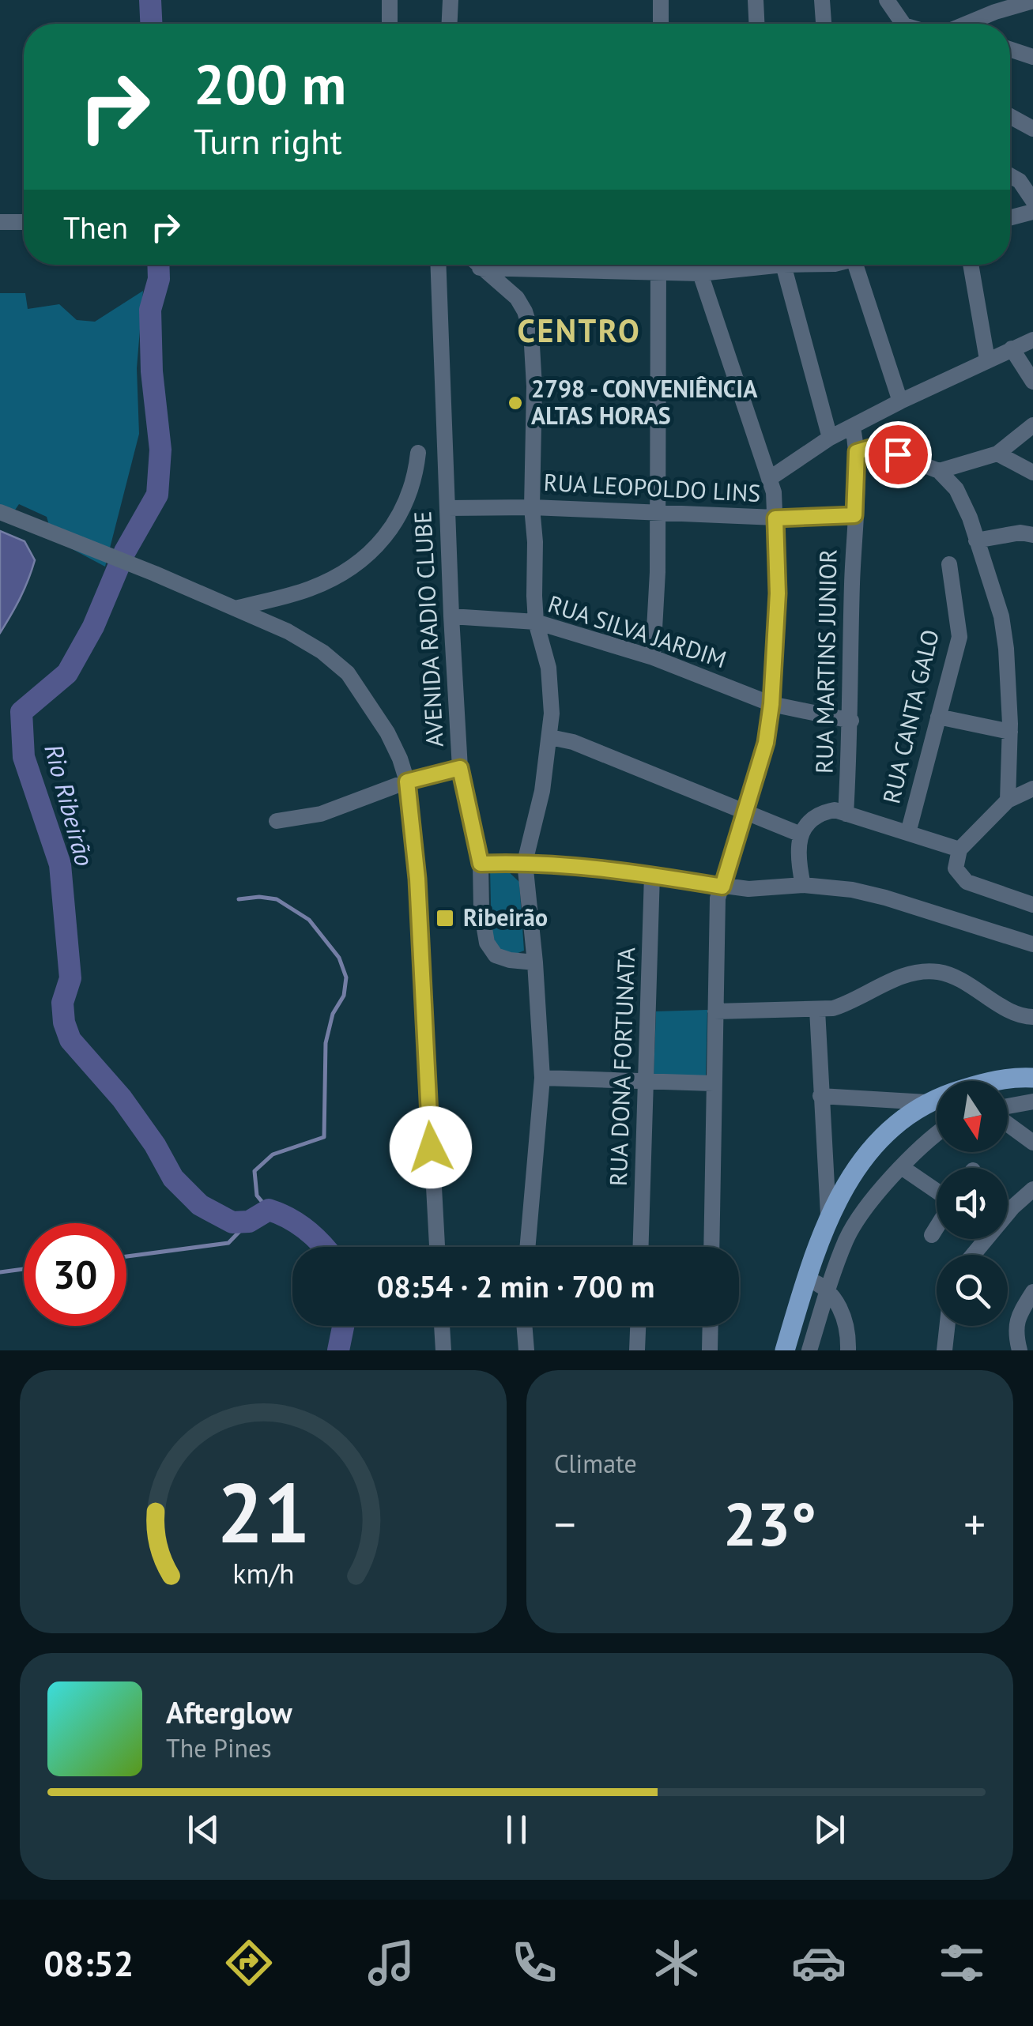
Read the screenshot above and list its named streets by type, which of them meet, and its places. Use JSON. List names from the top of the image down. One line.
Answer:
{"streets":{"street":["RUA LEOPOLDO LINS","AVENIDA RADIO CLUBE","RUA SILVA JARDIM","RUA MARTINS JUNIOR","RUA CANTA GALO","RUA DONA FORTUNATA"]},"crossings":[["RUA LEOPOLDO LINS","AVENIDA RADIO CLUBE"],["RUA LEOPOLDO LINS","RUA MARTINS JUNIOR"],["AVENIDA RADIO CLUBE","RUA SILVA JARDIM"],["RUA SILVA JARDIM","RUA MARTINS JUNIOR"]],"districts":["CENTRO"],"water":["Rio Ribeirão"],"places":{"other":["2798 - CONVENIÊNCIA ALTAS HORAS"],"transit":["Ribeirão"]},"north":"bottom","page":{"turn":["200 m","Turn right"],"then":"Then","limit":"30","trip":"08:54 · 2 min · 700 m","tile":"Climate","heat":["−","23°","+"],"song":["Afterglow","The Pines"],"tabs":"08:52","gauge":["21","km/h"]}}
